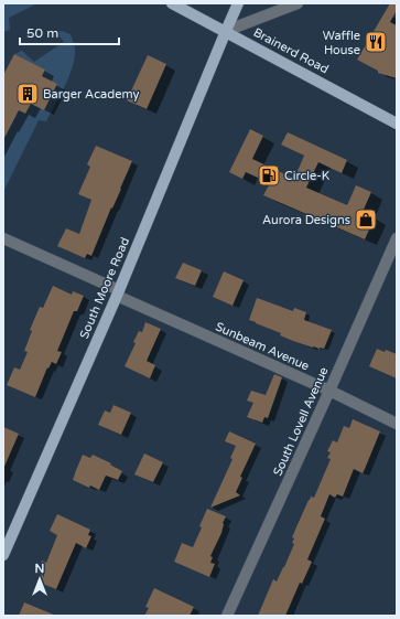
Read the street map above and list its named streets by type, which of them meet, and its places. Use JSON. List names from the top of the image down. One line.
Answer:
{"streets":{"main road":["Brainerd Road","South Moore Road"],"street":["Sunbeam Avenue","South Lovell Avenue"]},"crossings":[["Brainerd Road","South Moore Road"],["South Moore Road","Sunbeam Avenue"],["Sunbeam Avenue","South Lovell Avenue"]],"places":{"restaurant":["Waffle House"],"building":["Barger Academy"],"fuel station":["Circle-K"],"shop":["Aurora Designs"]},"scale_bar":"50 m","north":"top"}
